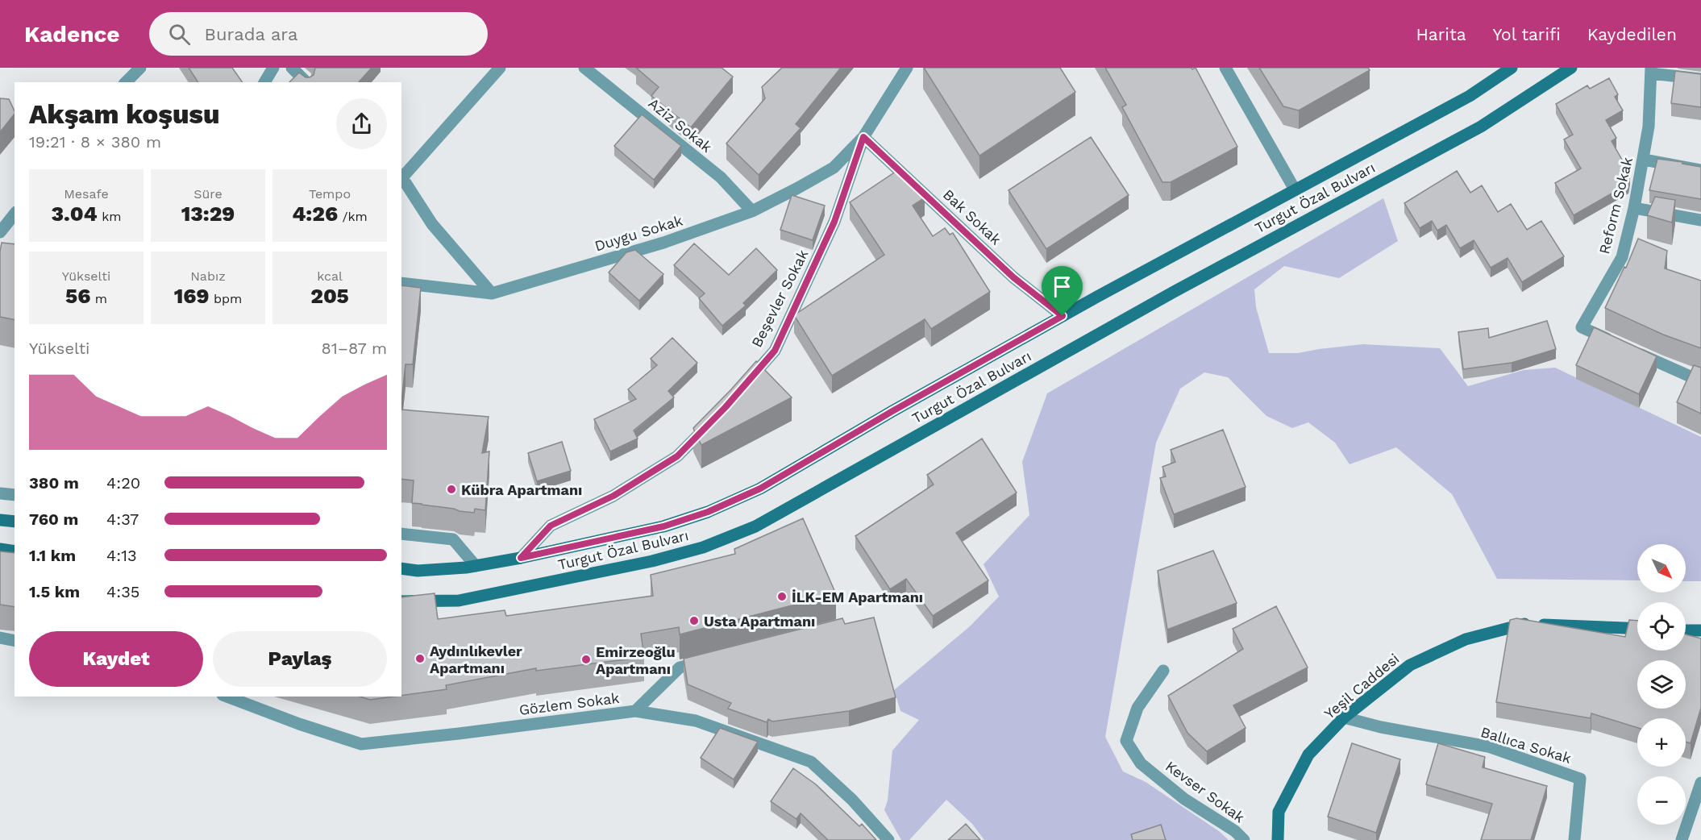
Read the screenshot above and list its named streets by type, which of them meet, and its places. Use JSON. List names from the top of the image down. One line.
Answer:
{"streets":{"street":["Aziz Sokak","Turgut Özal Bulvarı","Reform Sokak","Bak Sokak","Duygu Sokak","Beşevler Sokak","Yeşil Caddesi","Gözlem Sokak","Ballıca Sokak","Kevser Sokak"]},"crossings":[["Aziz Sokak","Duygu Sokak"],["Turgut Özal Bulvarı","Bak Sokak"],["Bak Sokak","Duygu Sokak"],["Bak Sokak","Beşevler Sokak"],["Duygu Sokak","Beşevler Sokak"],["Yeşil Caddesi","Ballıca Sokak"]],"places":["Kübra Apartmanı","İLK-EM Apartmanı","Usta Apartmanı","Aydınlıkevler Apartmanı","Emirzeoğlu Apartmanı"],"north":"bottom right","page":{"header":"Kadence","search":"Burada ara","nav":["Harita","Yol tarifi","Kaydedilen"],"heading":["Akşam koşusu","19:21 · 8 × 380 m"],"stats":[["Mesafe","3.04 km"],["Süre","13:29"],["Tempo","4:26 /km"],["Yükselti","56 m"],["Nabız","169 bpm"],["kcal","205"]],"chart":["Yükselti","81–87 m"],"list":[{"name":"380 m","note":"4:20"},{"name":"760 m","note":"4:37"},{"name":"1.1 km","note":"4:13"},{"name":"1.5 km","note":"4:35"}],"map_buttons":["+","−"],"buttons":["Kaydet","Paylaş"]}}
